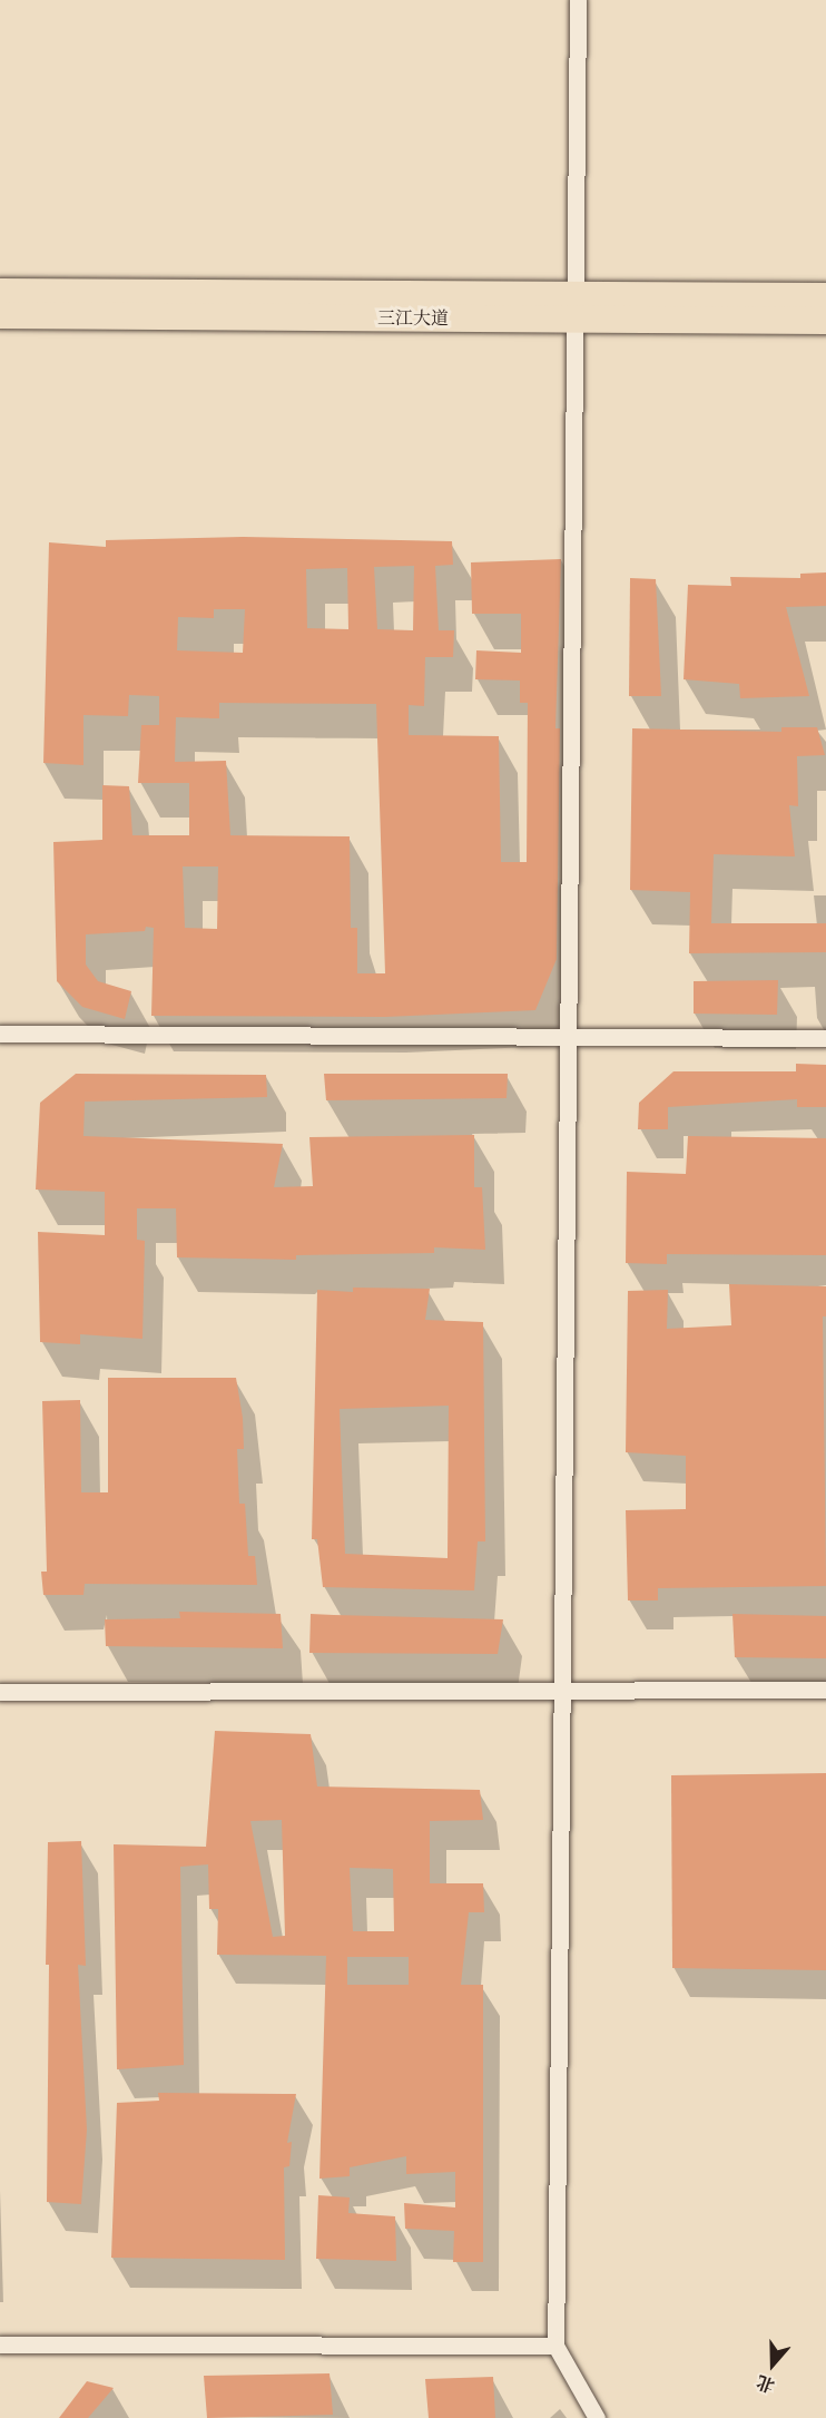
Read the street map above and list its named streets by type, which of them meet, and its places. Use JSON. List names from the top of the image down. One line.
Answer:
{"streets":{"main road":["三江大道"]},"north":"bottom"}
